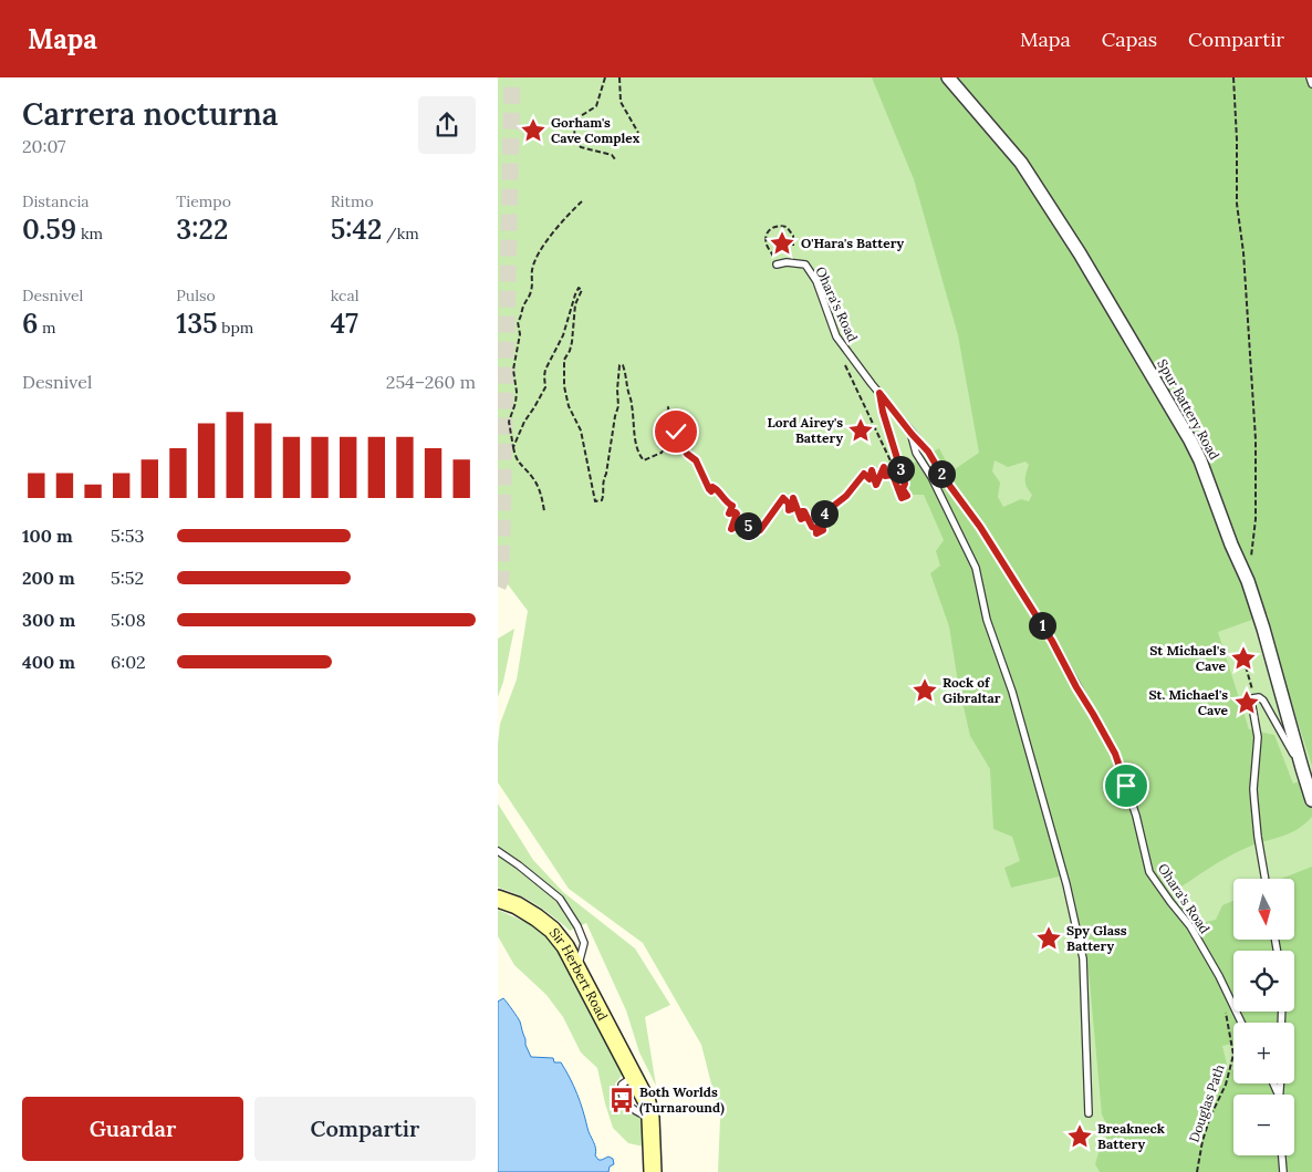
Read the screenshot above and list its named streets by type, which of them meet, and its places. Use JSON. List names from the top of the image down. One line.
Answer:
{"streets":{"main road":["Sir Herbert Road"],"street":["Spur Battery Road"],"lane":["Ohara's Road"],"path":["Douglas Path"]},"places":{"place":["Gorham's Cave Complex","O'Hara's Battery","Lord Airey's Battery","St Michael's Cave","Rock of Gibraltar","St. Michael's Cave","Spy Glass Battery","Breakneck Battery"],"bus stop":["Both Worlds (Turnaround)"]},"north":"bottom","page":{"header":"Mapa","nav":["Mapa","Capas","Compartir"],"heading":["Carrera nocturna","20:07"],"stats":[["Distancia","0.59 km"],["Tiempo","3:22"],["Ritmo","5:42 /km"],["Desnivel","6 m"],["Pulso","135 bpm"],["kcal","47"]],"chart":["Desnivel","254–260 m"],"pins":["3","2","4","5","1"],"list":[{"name":"100 m","note":"5:53"},{"name":"200 m","note":"5:52"},{"name":"300 m","note":"5:08"},{"name":"400 m","note":"6:02"}],"map_buttons":["+","−"],"buttons":["Guardar","Compartir"]}}
